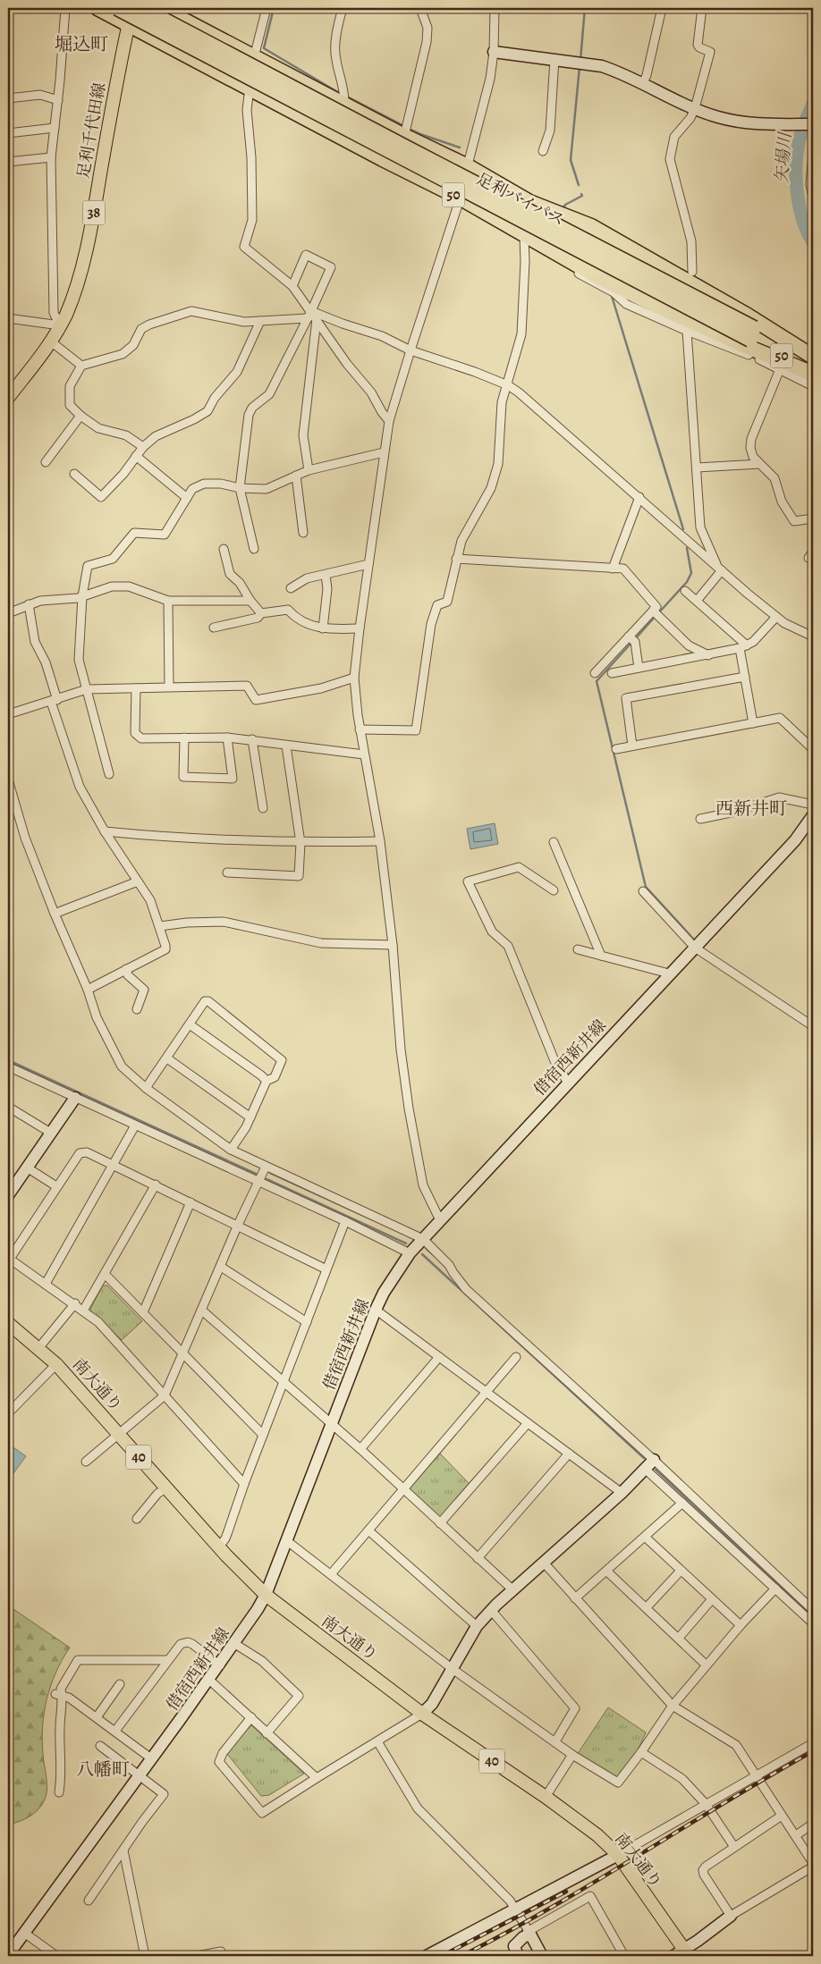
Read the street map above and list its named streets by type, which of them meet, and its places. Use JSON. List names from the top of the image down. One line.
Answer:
{"streets":{"highway":["50","足利バイパス"],"main road":["足利千代田線","38","借宿西新井線","南大通り","40"]},"crossings":[["足利千代田線","50"],["50","足利バイパス"],["借宿西新井線","南大通り"]],"districts":["堀込町","西新井町","八幡町"],"water":["矢場川"]}
